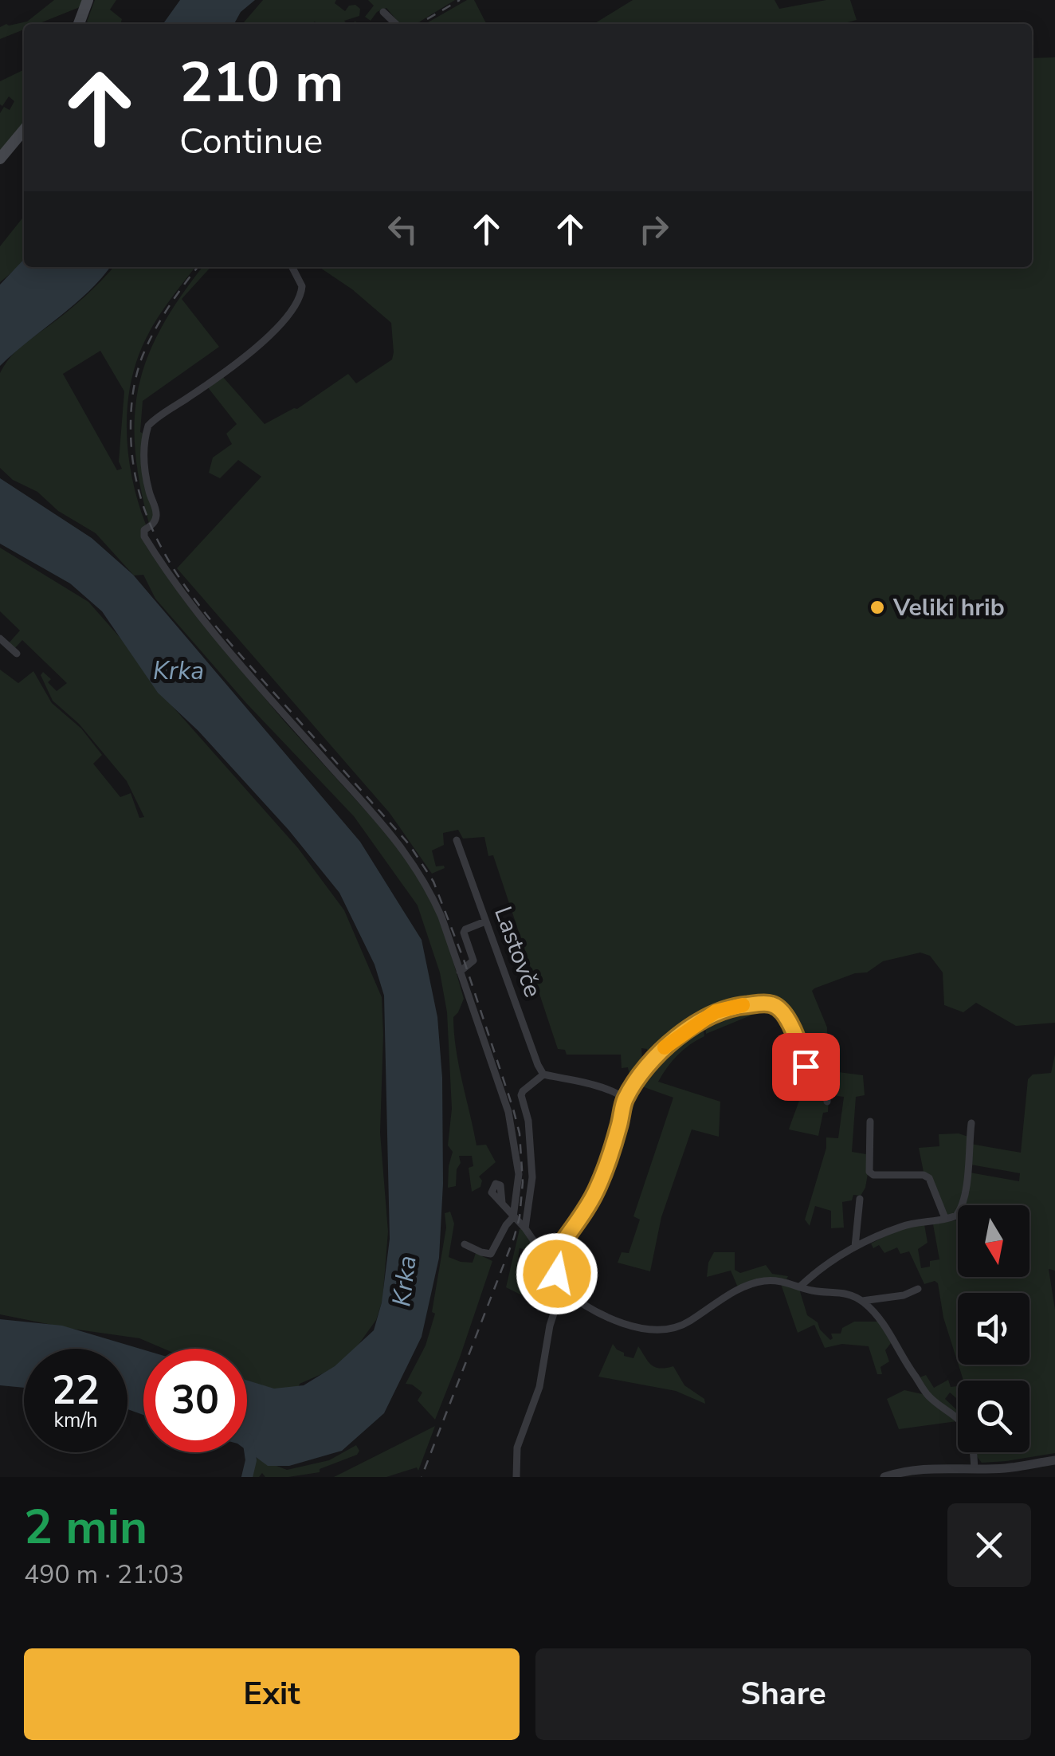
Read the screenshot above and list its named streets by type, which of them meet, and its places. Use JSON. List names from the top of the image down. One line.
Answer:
{"streets":{"street":["Lastovče"]},"water":["Krka"],"places":["Veliki hrib"],"north":"bottom","page":{"turn":["210 m","Continue"],"speed":"22 km/h","limit":"30","heading":["2 min","490 m · 21:03"],"buttons":["Exit","Share"]}}
